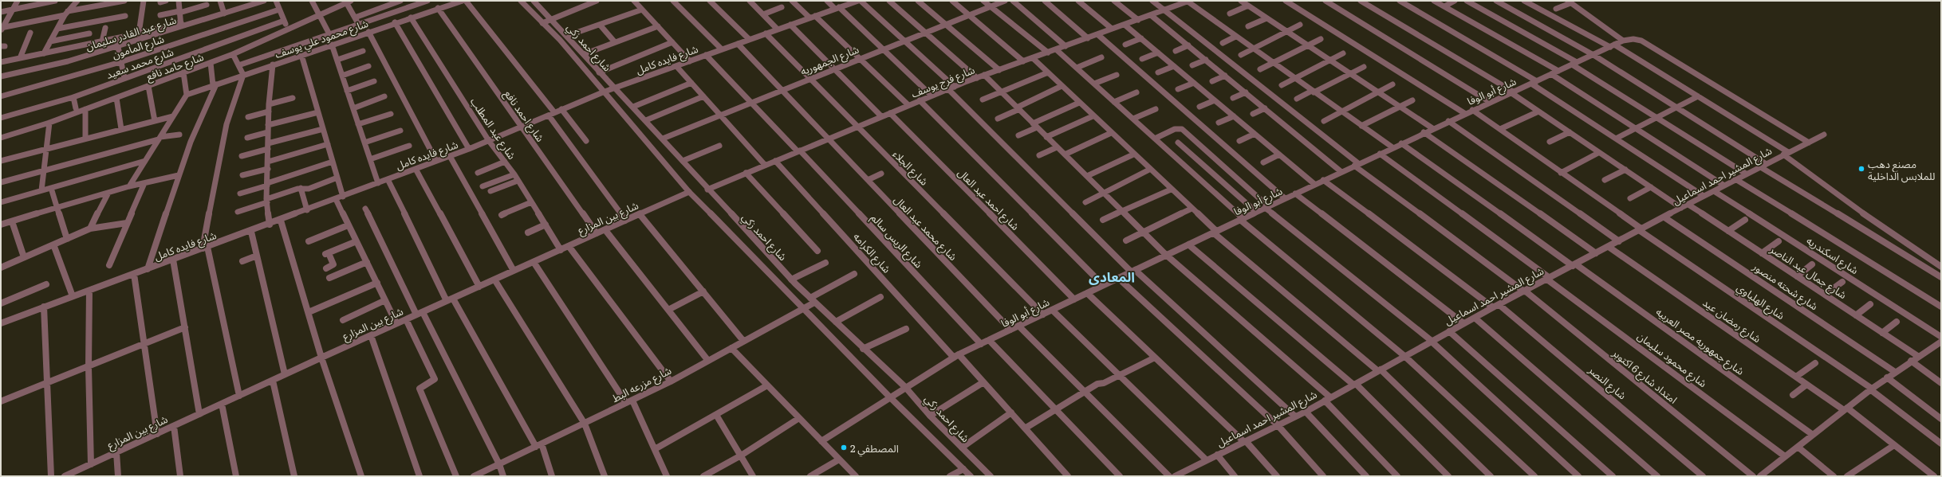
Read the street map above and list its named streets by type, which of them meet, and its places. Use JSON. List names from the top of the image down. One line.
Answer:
{"streets":{"street":["شارع عبد القادر سليمان","شارع محمود علي يوسف","شارع المأمون","شارع احمد زكي","شارع فايده كامل","شارع الجمهوريه","شارع محمد سعيد","شارع حامد نافع","شارع فرج يوسف","شارع أبو الوفا","شارع احمد نافع","شارع عبد المطلب","شارع الجلاء","شارع المشير احمد اسماعيل","شارع احمد عبد العال","شارع بين المزارع","شارع محمد عبد العال","شارع الريس سالم","شارع الكرامه","شارع اسكندريه","شارع جمال عبد الناصر","شارع شحته منصور","شارع الهلباوي","شارع رمضان عيد","شارع جمهوريه مصر العربيه","شارع محمود سليمان","امتداد شارع 6 اكتوبر","شارع النصر","شارع مزرعه البط"]},"crossings":[["شارع محمود علي يوسف","شارع احمد نافع"],["شارع محمود علي يوسف","شارع عبد المطلب"],["شارع احمد زكي","شارع فايده كامل"],["شارع احمد زكي","شارع الجمهوريه"],["شارع احمد زكي","شارع فرج يوسف"],["شارع احمد زكي","شارع أبو الوفا"],["شارع احمد زكي","شارع بين المزارع"],["شارع احمد زكي","شارع مزرعه البط"],["شارع فايده كامل","شارع احمد نافع"],["شارع فايده كامل","شارع عبد المطلب"],["شارع فايده كامل","شارع الجلاء"],["شارع فايده كامل","شارع الريس سالم"],["شارع الجمهوريه","شارع الجلاء"],["شارع الجمهوريه","شارع الريس سالم"],["شارع فرج يوسف","شارع الجلاء"],["شارع فرج يوسف","شارع احمد عبد العال"],["شارع فرج يوسف","شارع محمد عبد العال"],["شارع فرج يوسف","شارع الريس سالم"],["شارع فرج يوسف","شارع الكرامه"],["شارع فرج يوسف","امتداد شارع 6 اكتوبر"],["شارع أبو الوفا","شارع الجلاء"],["شارع أبو الوفا","شارع احمد عبد العال"],["شارع أبو الوفا","شارع محمد عبد العال"],["شارع أبو الوفا","شارع الريس سالم"],["شارع أبو الوفا","شارع الكرامه"],["شارع أبو الوفا","شارع الهلباوي"],["شارع أبو الوفا","شارع جمهوريه مصر العربيه"],["شارع أبو الوفا","شارع محمود سليمان"],["شارع أبو الوفا","امتداد شارع 6 اكتوبر"],["شارع أبو الوفا","شارع النصر"],["شارع احمد نافع","شارع بين المزارع"],["شارع عبد المطلب","شارع بين المزارع"],["شارع المشير احمد اسماعيل","شارع اسكندريه"],["شارع المشير احمد اسماعيل","شارع جمال عبد الناصر"],["شارع المشير احمد اسماعيل","شارع شحته منصور"],["شارع المشير احمد اسماعيل","شارع الهلباوي"],["شارع المشير احمد اسماعيل","شارع رمضان عيد"],["شارع المشير احمد اسماعيل","شارع جمهوريه مصر العربيه"],["شارع المشير احمد اسماعيل","شارع محمود سليمان"],["شارع المشير احمد اسماعيل","امتداد شارع 6 اكتوبر"],["شارع المشير احمد اسماعيل","شارع النصر"]],"districts":["المعادى"],"places":["مصنع دهب للملابس الداخلية","المصطفي 2"]}
